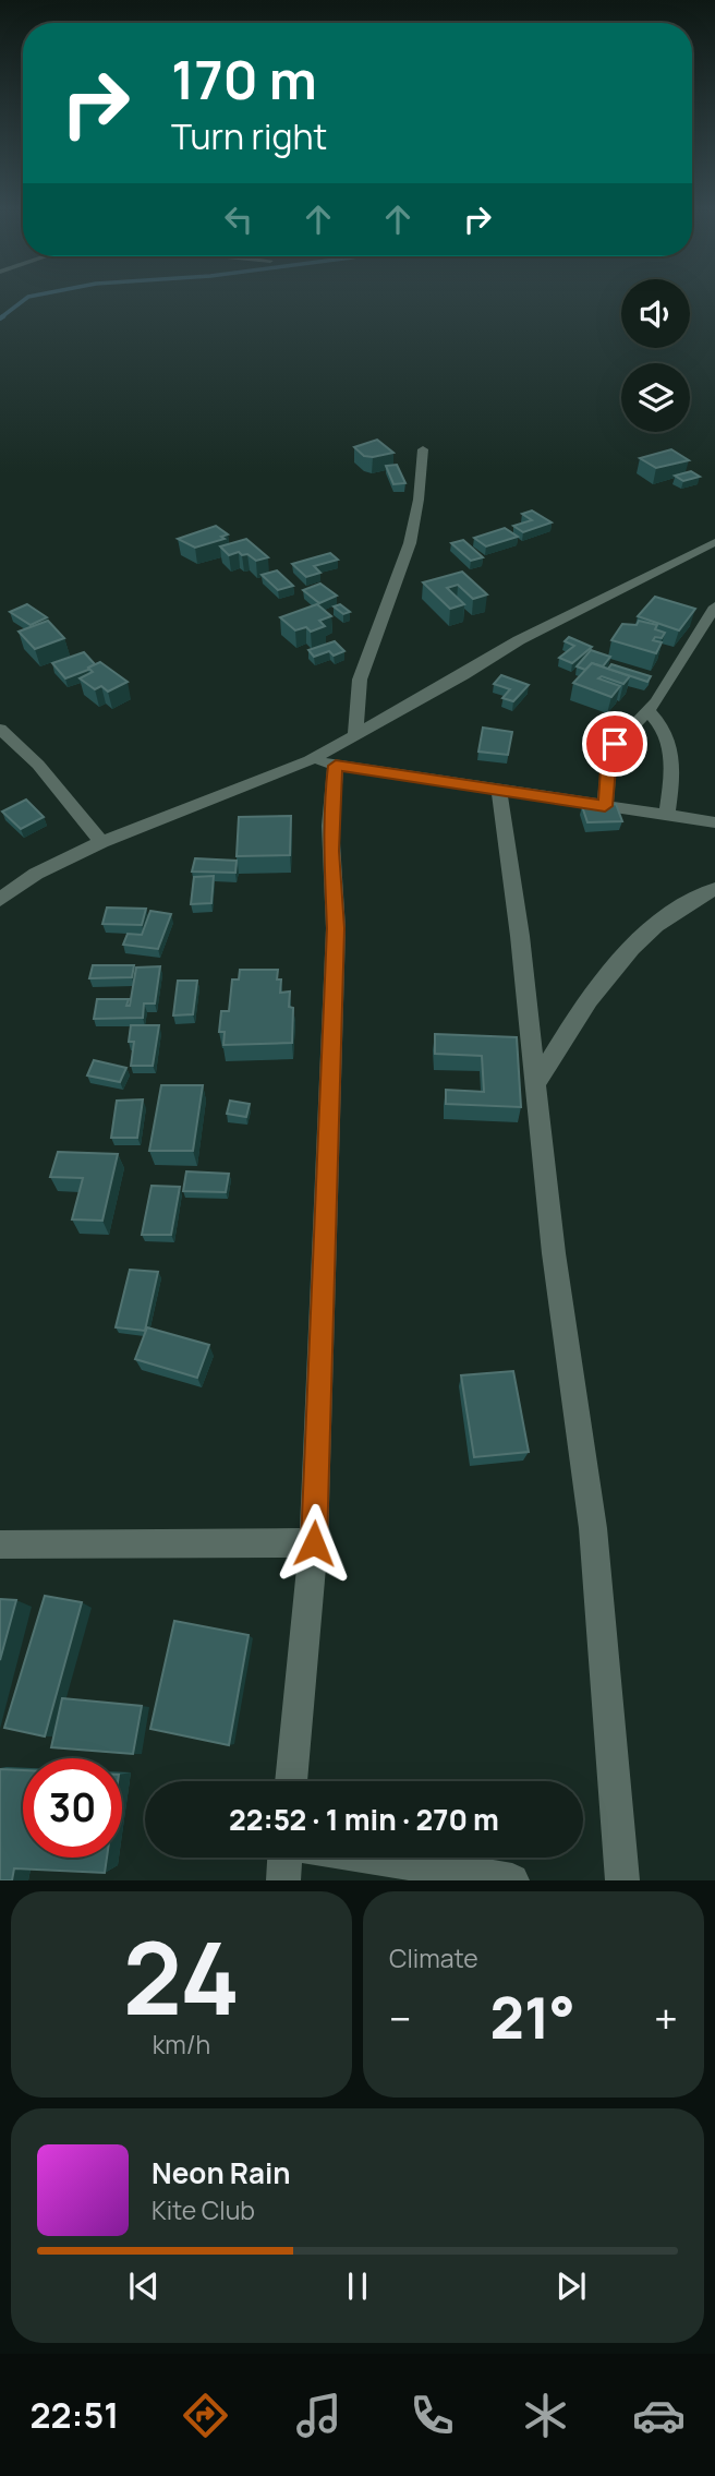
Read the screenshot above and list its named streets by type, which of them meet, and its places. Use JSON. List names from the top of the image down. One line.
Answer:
{"page":{"turn":["170 m","Turn right"],"limit":"30","trip":"22:52 · 1 min · 270 m","tile":[["24","km/h"],"Climate"],"heat":["−","21°","+"],"song":["Neon Rain","Kite Club"],"tabs":"22:51"}}
